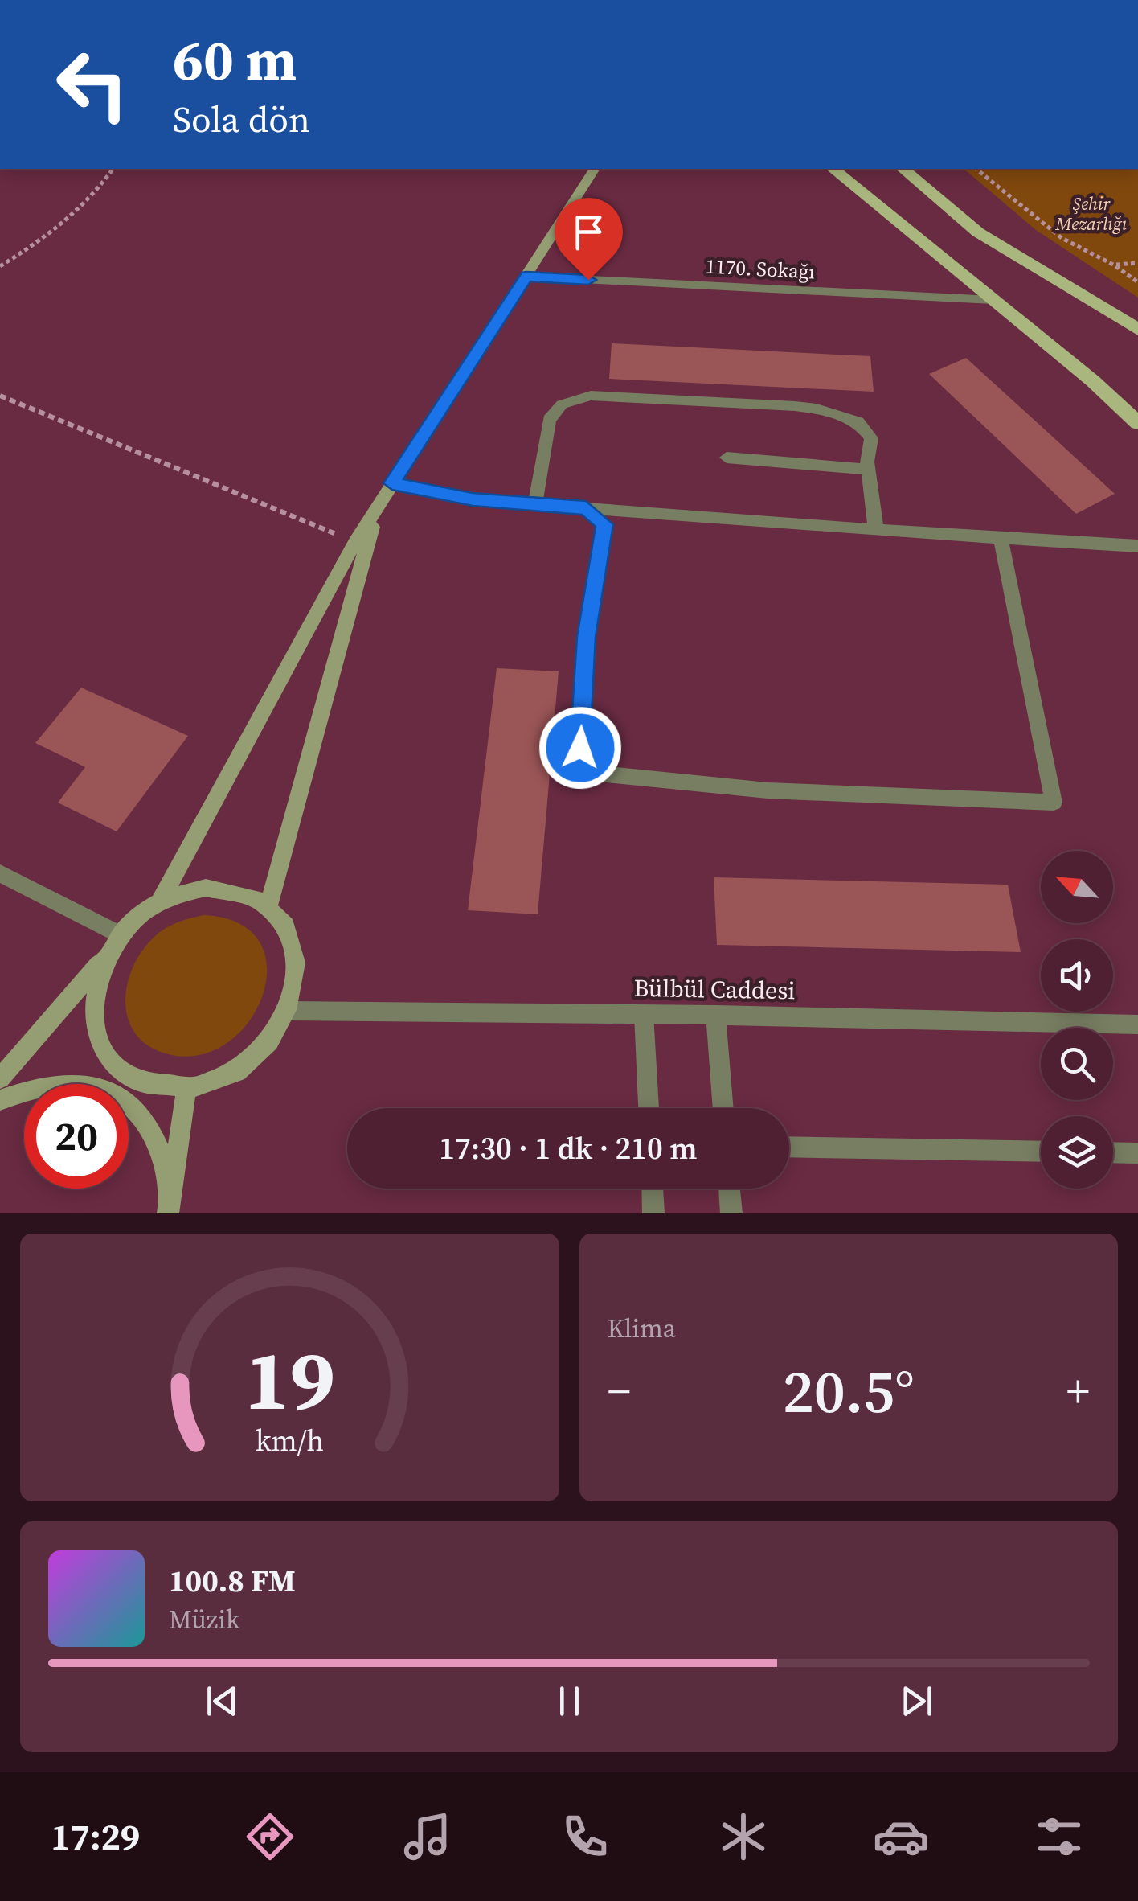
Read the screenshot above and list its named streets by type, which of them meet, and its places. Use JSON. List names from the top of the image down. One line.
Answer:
{"streets":{"street":["1170. Sokağı","Bülbül Caddesi"]},"parks":["Şehir Mezarlığı"],"north":"top left","page":{"turn":["60 m","Sola dön"],"limit":"20","trip":"17:30 · 1 dk · 210 m","tile":"Klima","heat":["−","20.5°","+"],"song":["100.8 FM","Müzik"],"tabs":"17:29","gauge":["19","km/h"]}}
